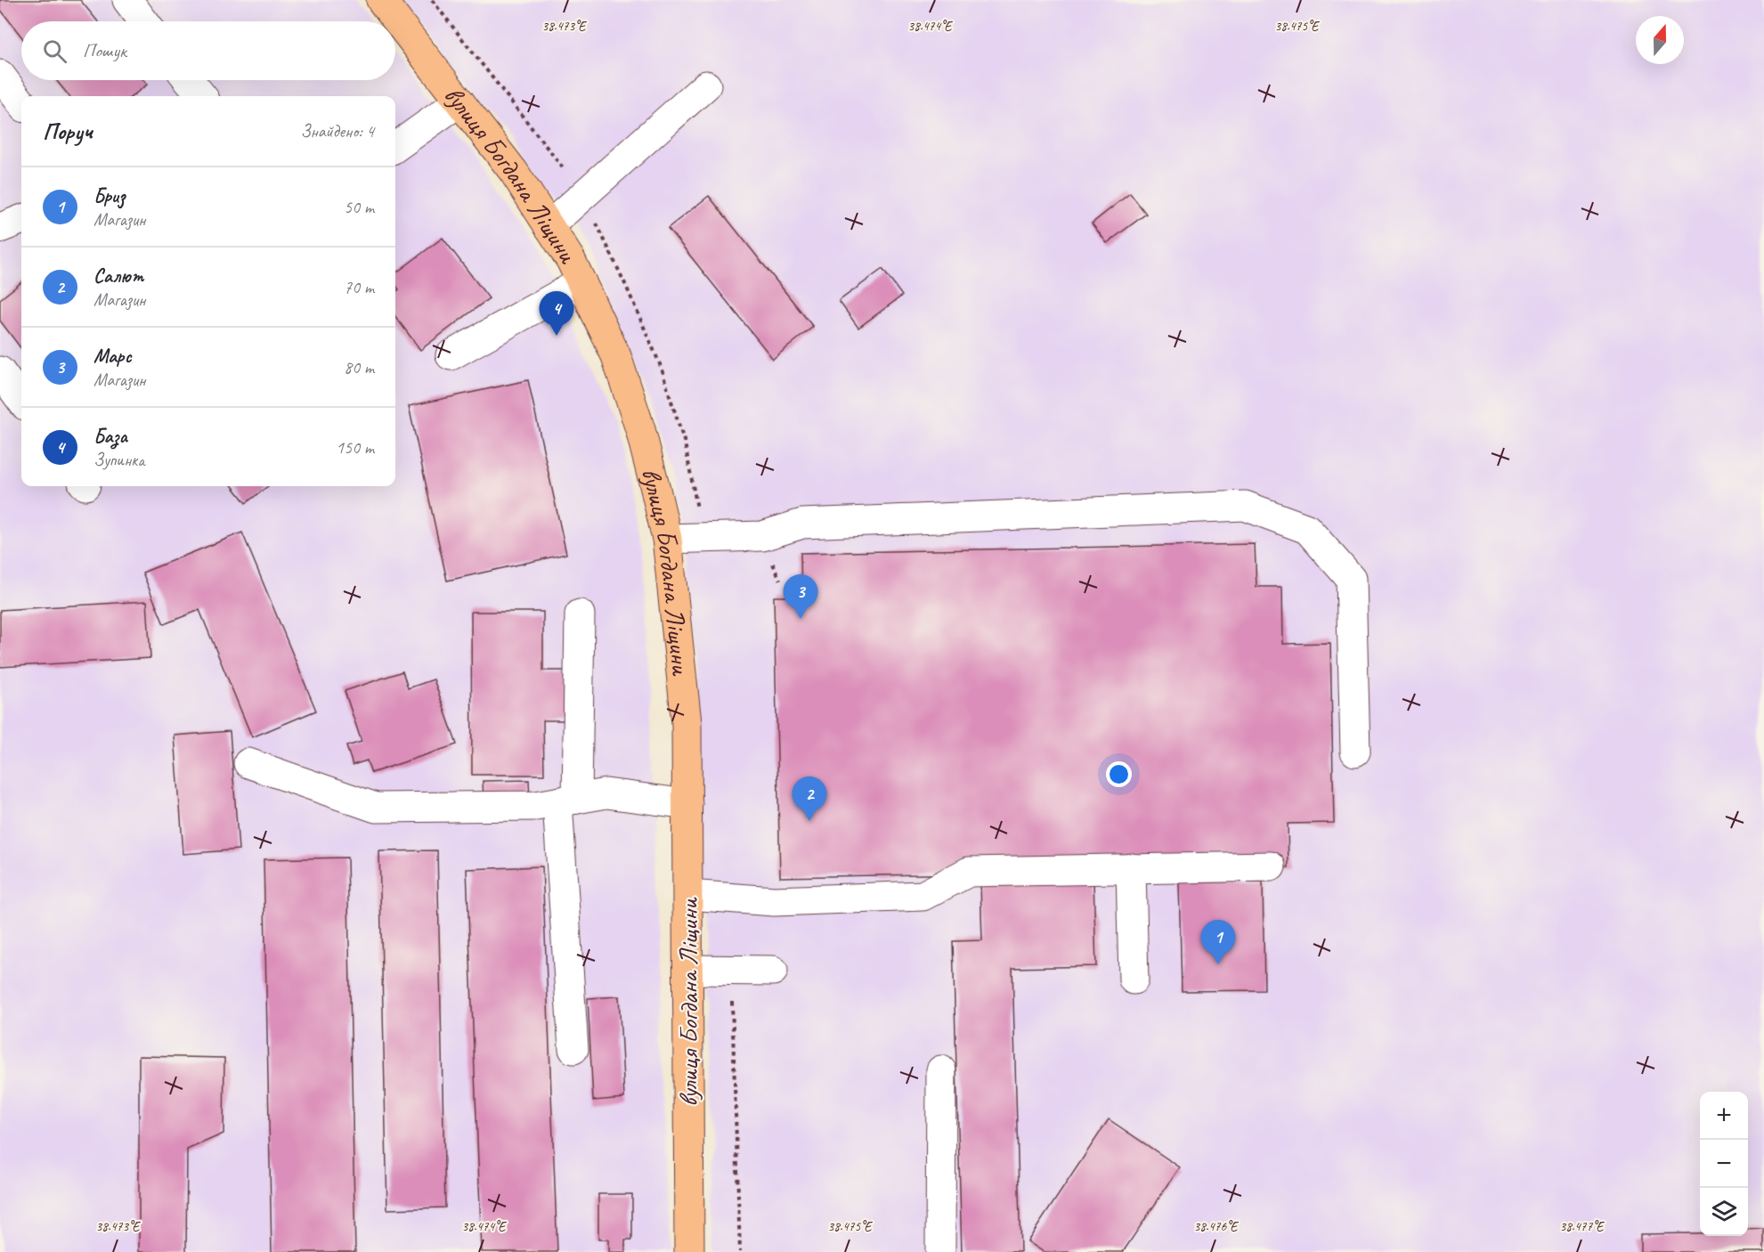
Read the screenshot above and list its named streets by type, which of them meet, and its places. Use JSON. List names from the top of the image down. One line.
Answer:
{"streets":{"main road":["вулиця Богдана Ліщини"]},"north":"top","page":{"search":"Пошук","heading":["Поруч","Знайдено: 4"],"list":[{"mark":"1","name":"Бриз","note":"Магазин","value":"50 m"},{"mark":"2","name":"Салют","note":"Магазин","value":"70 m"},{"mark":"3","name":"Марс","note":"Магазин","value":"80 m"},{"mark":"4","name":"База","note":"Зупинка","value":"150 m"}],"pins":["4","3","2","1"],"map_buttons":["+","−"]},"coordinates":["38.473°E","38.474°E","38.475°E","38.476°E","38.477°E"]}
